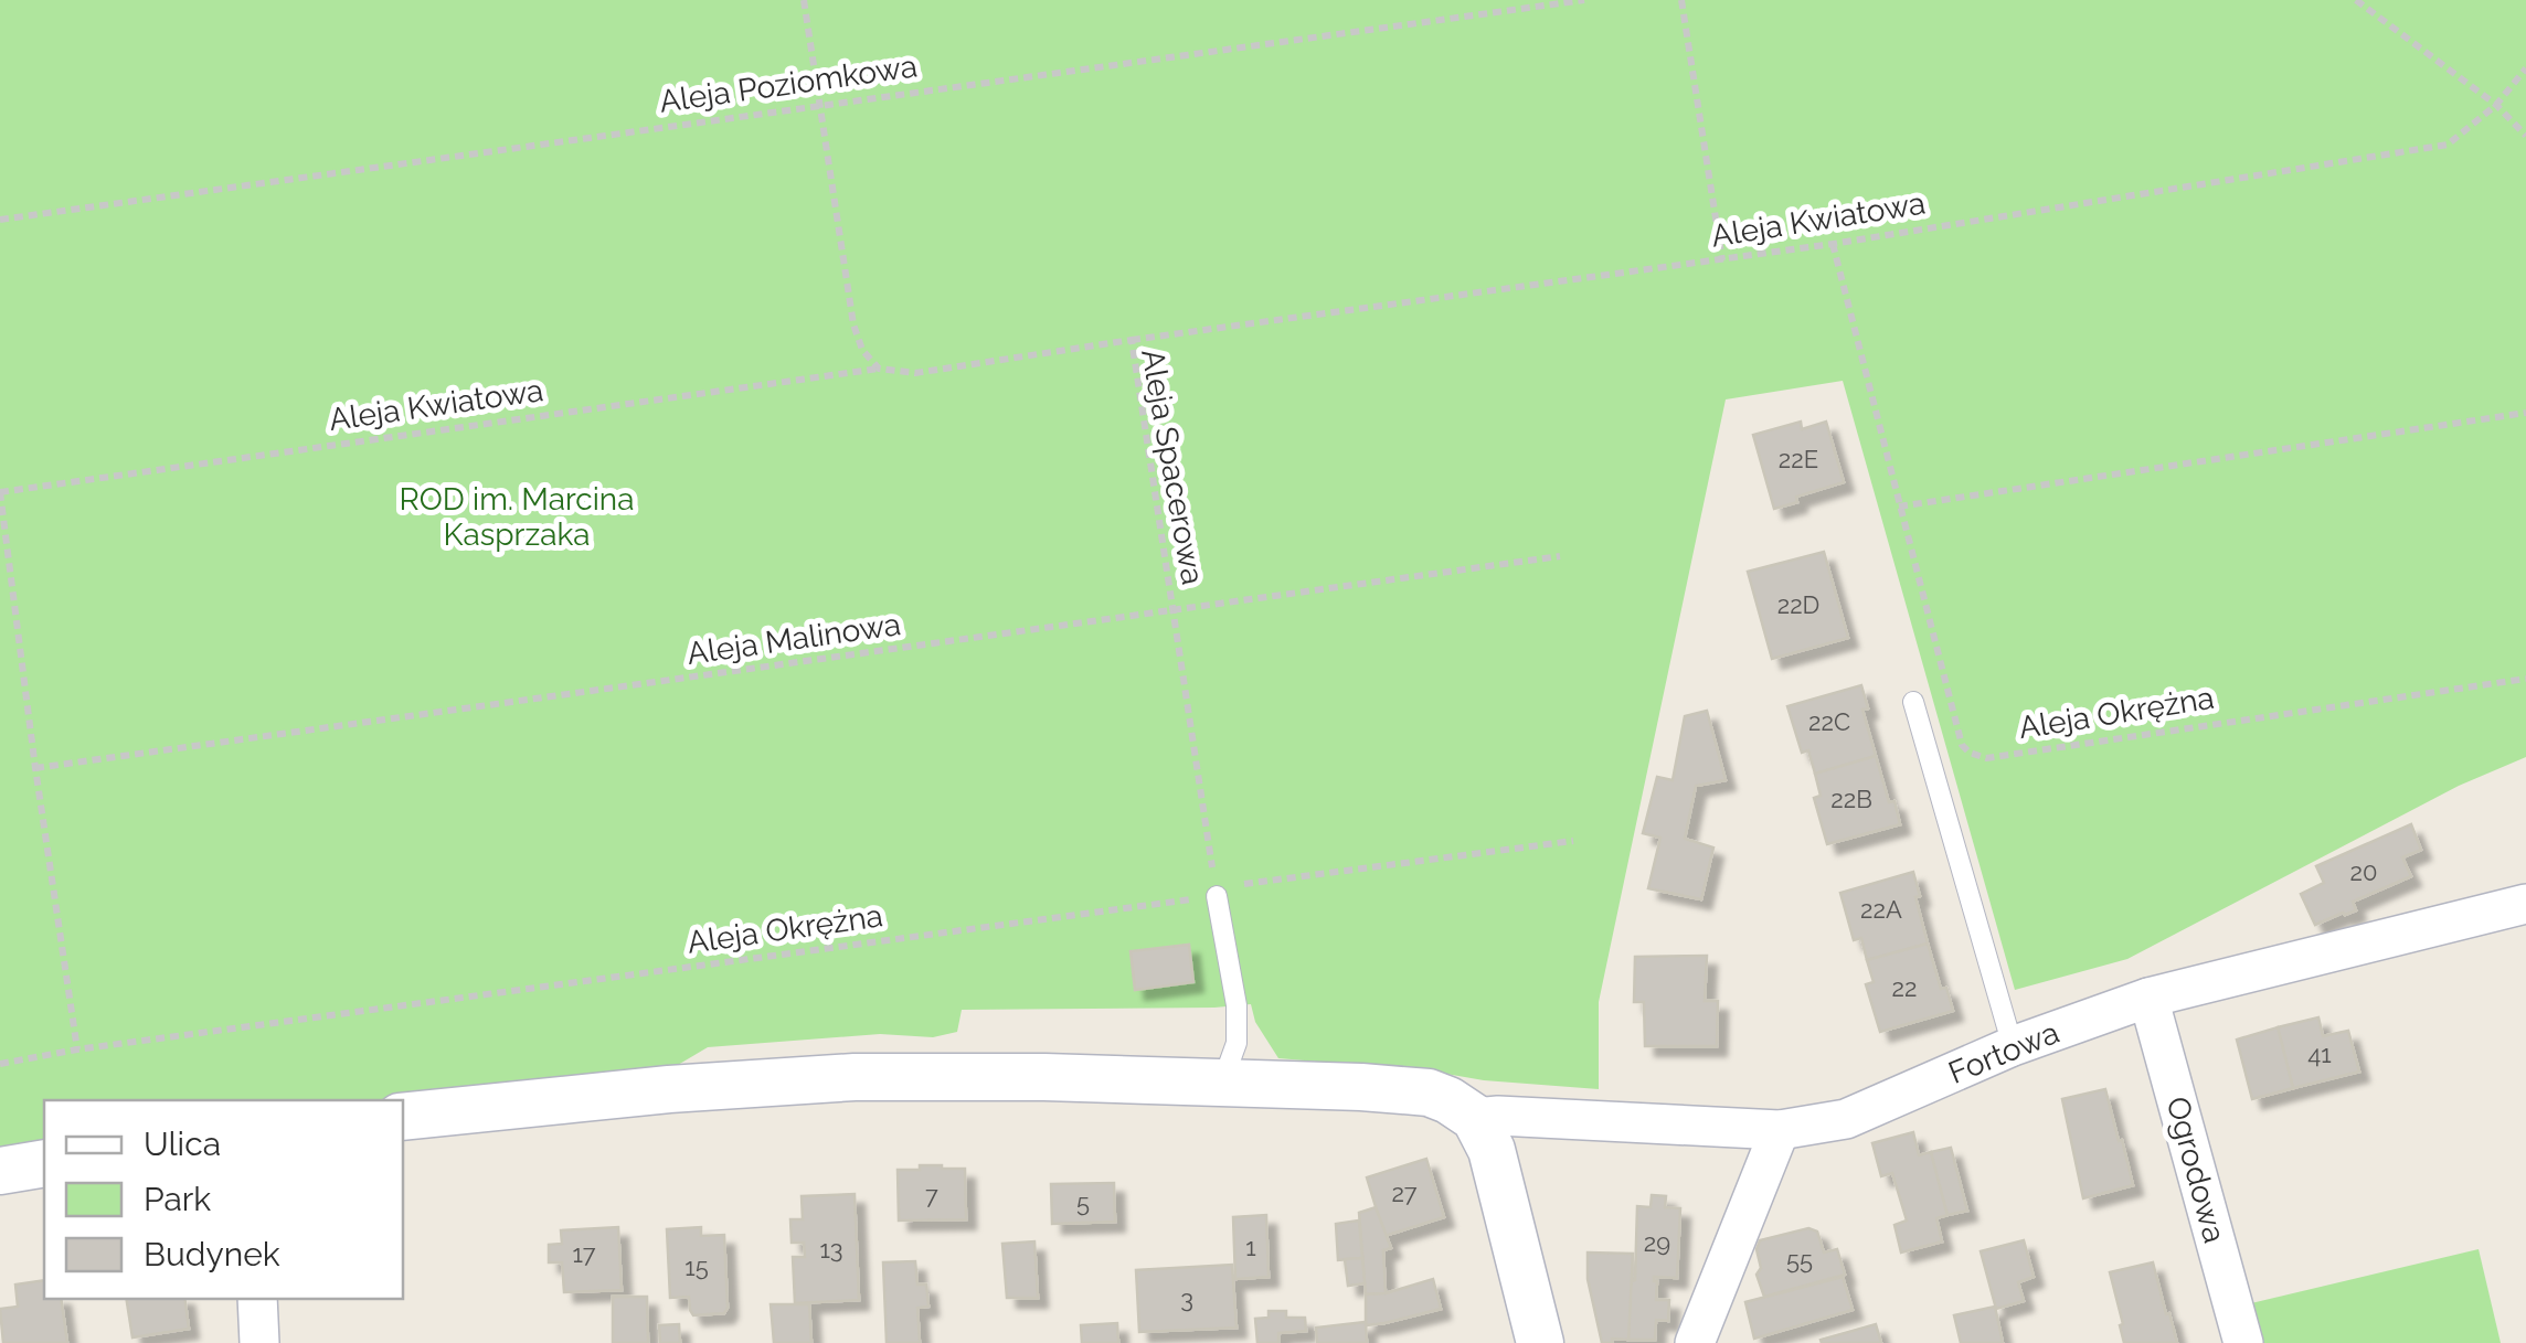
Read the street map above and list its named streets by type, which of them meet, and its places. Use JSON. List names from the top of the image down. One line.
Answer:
{"streets":{"street":["Fortowa","Ogrodowa"],"path":["Aleja Poziomkowa","Aleja Kwiatowa","Aleja Spacerowa","Aleja Malinowa","Aleja Okrężna"]},"crossings":[["Aleja Kwiatowa","Aleja Spacerowa"],["Aleja Spacerowa","Aleja Malinowa"],["Aleja Spacerowa","Aleja Okrężna"],["Fortowa","Ogrodowa"]],"parks":["ROD im. Marcina Kasprzaka"],"house_numbers":["22E","22D","22C","22B","20","22A","22","41","27","7","5","29","1","13","17","55","15","3"],"legend":["Ulica","Park","Budynek"]}
